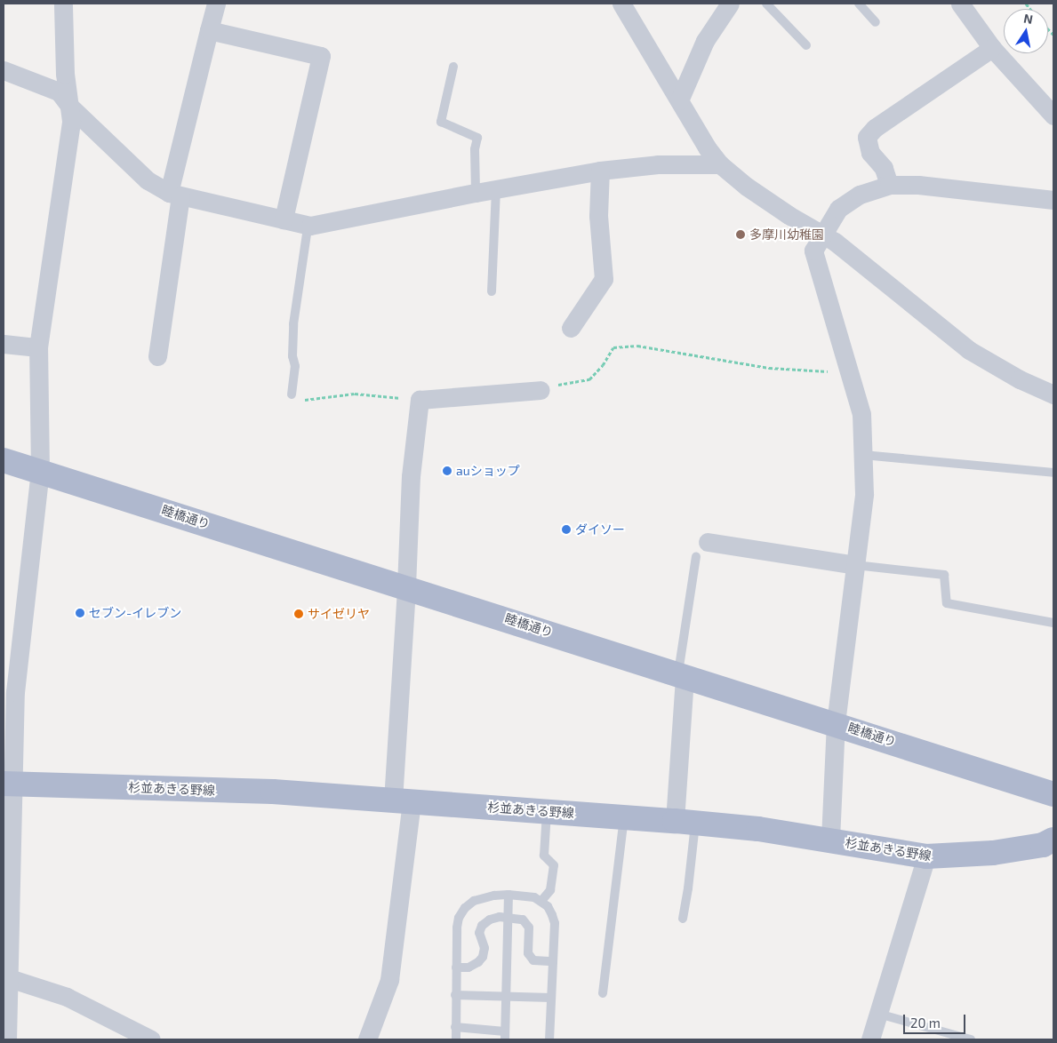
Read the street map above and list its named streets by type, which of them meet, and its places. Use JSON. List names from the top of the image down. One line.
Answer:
{"streets":{"main road":["睦橋通り","杉並あきる野線"]},"places":["多摩川幼稚園","auショップ","ダイソー","セブン-イレブン","サイゼリヤ"],"scale_bar":"20 m","north":"top"}
